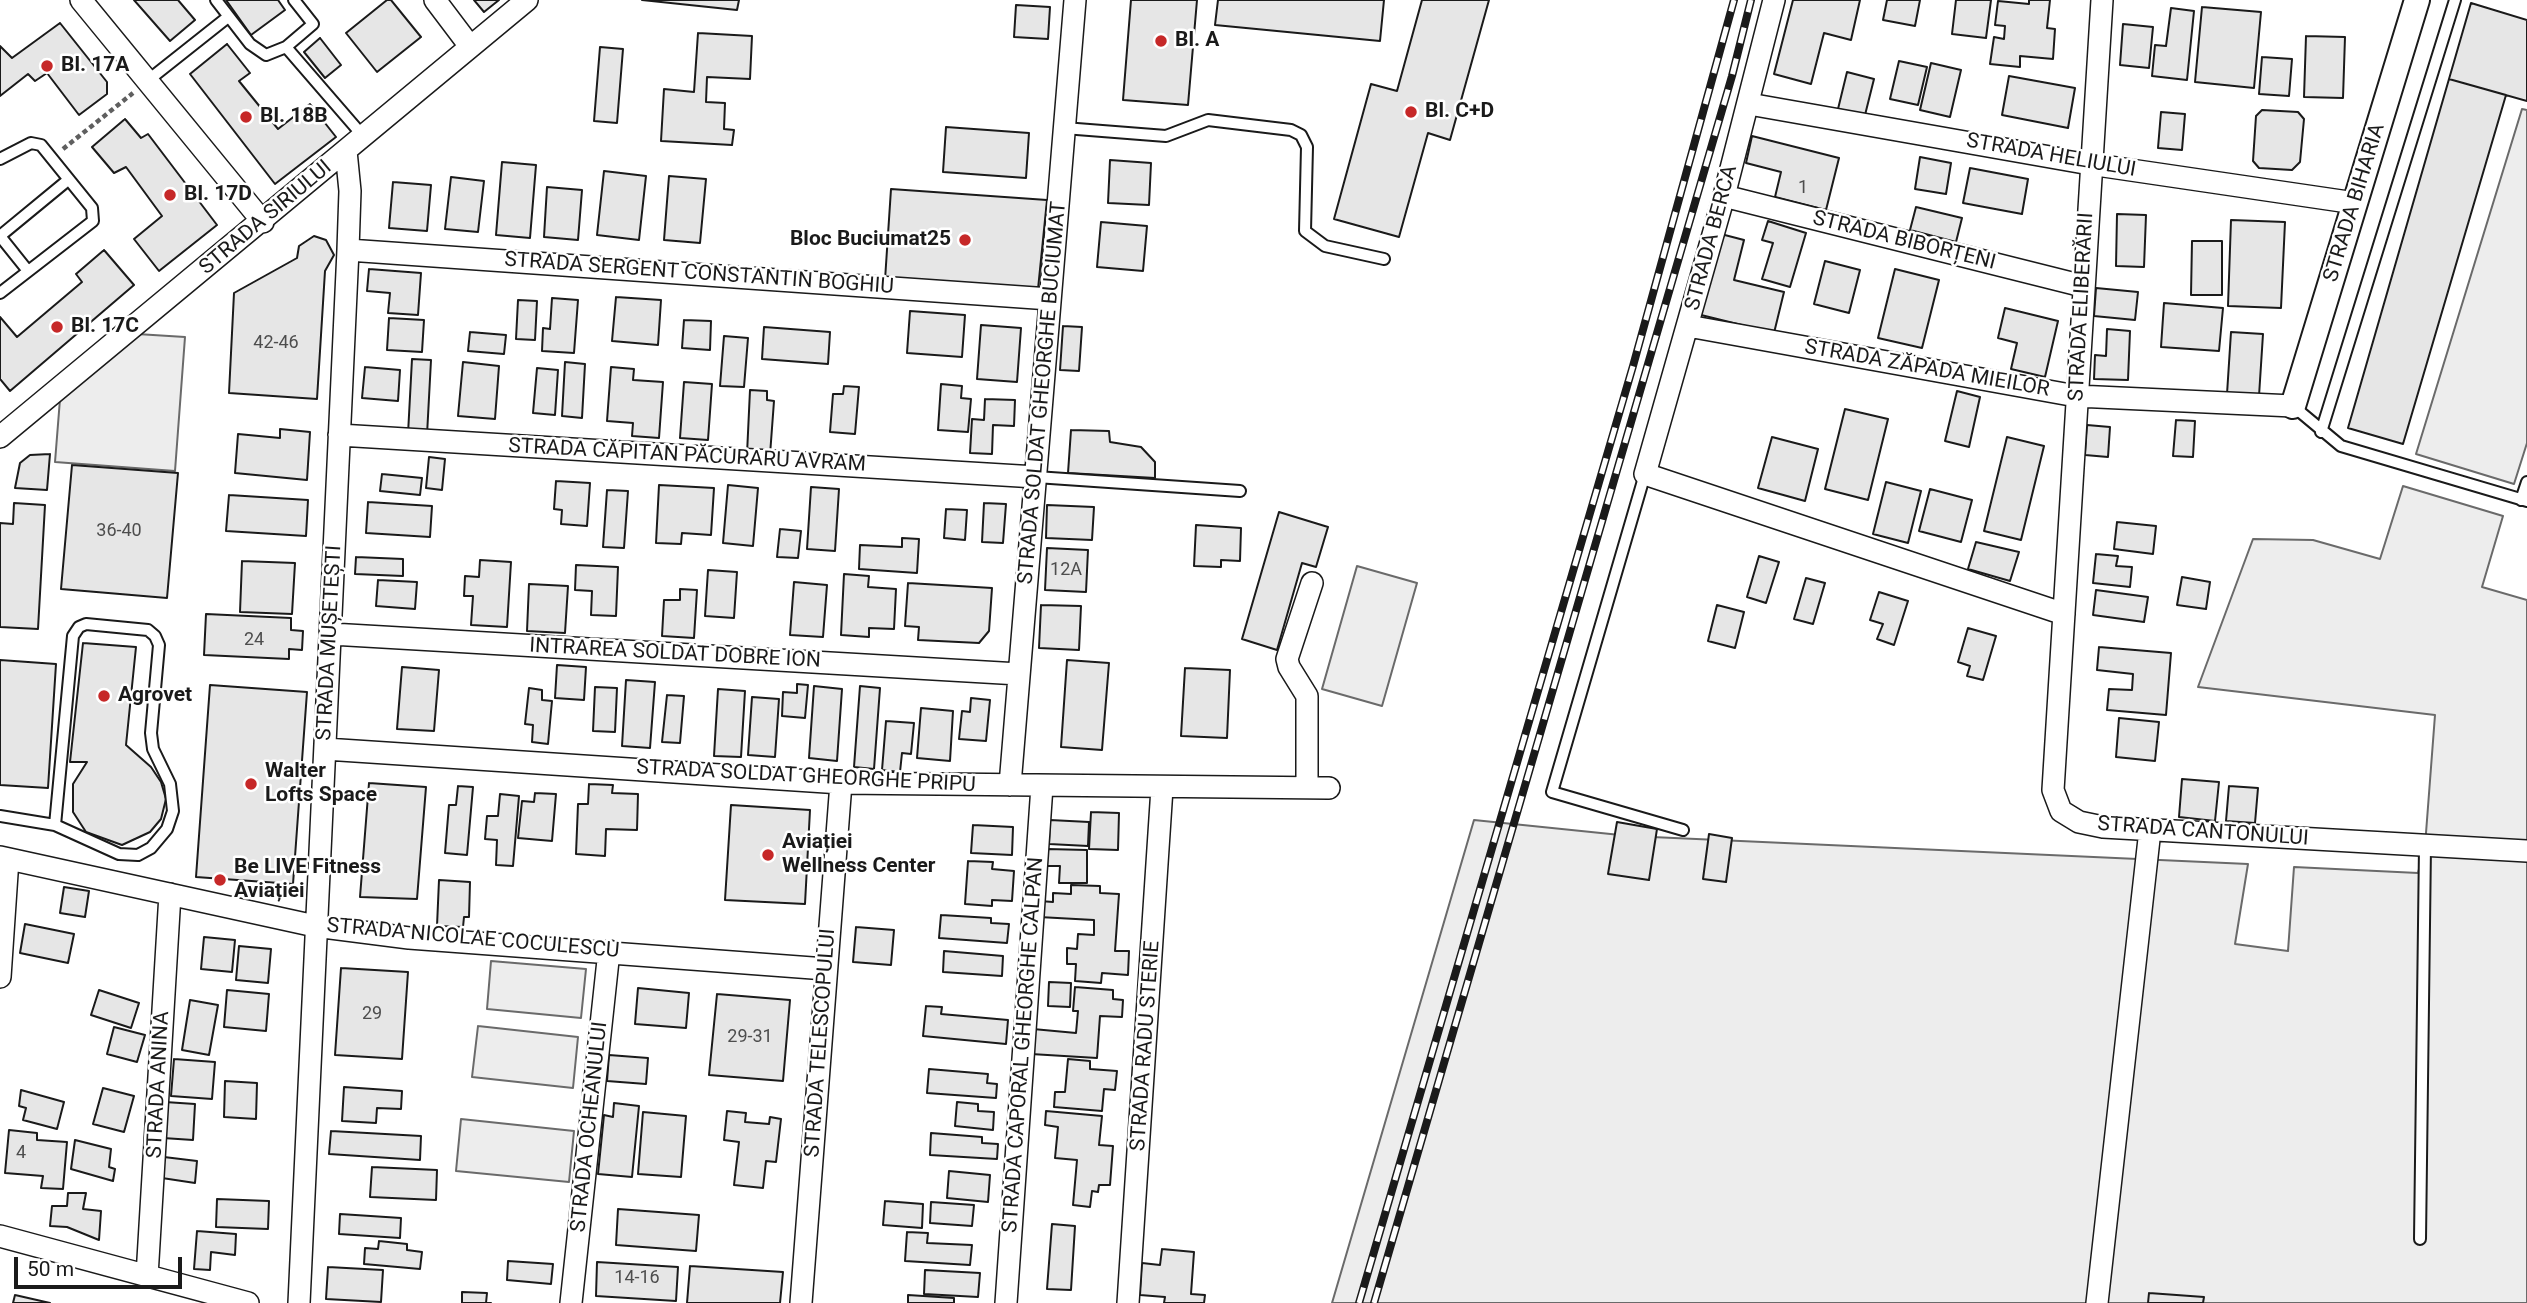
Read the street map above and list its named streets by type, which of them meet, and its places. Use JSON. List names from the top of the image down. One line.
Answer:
{"streets":{"street":["STRADA HELIULUI","STRADA BIHARIA","STRADA SIRIULUI","STRADA BERCA","STRADA BIBORȚENI","STRADA SERGENT CONSTANTIN BOGHIU","STRADA ELIBERĂRII","STRADA ZĂPADA MIEILOR","STRADA SOLDAT GHEORGHE BUCIUMAT","STRADA CĂPITAN PĂCURARU AVRAM","STRADA MUȘETEȘTI","INTRAREA SOLDAT DOBRE ION","STRADA SOLDAT GHEORGHE PRIPU","STRADA CANTONULUI","STRADA NICOLAE COCULESCU","STRADA TELESCOPULUI","STRADA CAPORAL GHEORGHE CALPAN","STRADA RADU STERIE","STRADA ANINA","STRADA OCHEANULUI"]},"crossings":[["STRADA HELIULUI","STRADA BIHARIA"],["STRADA HELIULUI","STRADA BERCA"],["STRADA HELIULUI","STRADA ELIBERĂRII"],["STRADA BIHARIA","STRADA ZĂPADA MIEILOR"],["STRADA SIRIULUI","STRADA MUȘETEȘTI"],["STRADA BERCA","STRADA BIBORȚENI"],["STRADA BERCA","STRADA ZĂPADA MIEILOR"],["STRADA BIBORȚENI","STRADA ELIBERĂRII"],["STRADA SERGENT CONSTANTIN BOGHIU","STRADA SOLDAT GHEORGHE BUCIUMAT"],["STRADA SERGENT CONSTANTIN BOGHIU","STRADA MUȘETEȘTI"],["STRADA ELIBERĂRII","STRADA ZĂPADA MIEILOR"],["STRADA ELIBERĂRII","STRADA CANTONULUI"],["STRADA SOLDAT GHEORGHE BUCIUMAT","STRADA CĂPITAN PĂCURARU AVRAM"],["STRADA SOLDAT GHEORGHE BUCIUMAT","INTRAREA SOLDAT DOBRE ION"],["STRADA SOLDAT GHEORGHE BUCIUMAT","STRADA SOLDAT GHEORGHE PRIPU"],["STRADA CĂPITAN PĂCURARU AVRAM","STRADA MUȘETEȘTI"],["STRADA MUȘETEȘTI","INTRAREA SOLDAT DOBRE ION"],["STRADA MUȘETEȘTI","STRADA SOLDAT GHEORGHE PRIPU"],["STRADA MUȘETEȘTI","STRADA NICOLAE COCULESCU"],["STRADA SOLDAT GHEORGHE PRIPU","STRADA TELESCOPULUI"],["STRADA SOLDAT GHEORGHE PRIPU","STRADA CAPORAL GHEORGHE CALPAN"],["STRADA SOLDAT GHEORGHE PRIPU","STRADA RADU STERIE"],["STRADA NICOLAE COCULESCU","STRADA TELESCOPULUI"],["STRADA NICOLAE COCULESCU","STRADA ANINA"],["STRADA NICOLAE COCULESCU","STRADA OCHEANULUI"]],"places":["Bl. A","Bl. 17A","Bl. C+D","Bl. 18B","Bl. 17D","Bloc Buciumat25","Bl. 17C","Agrovet","Walter Lofts Space","Aviației Wellness Center","Be LIVE Fitness Aviației"],"house_numbers":["1","42-46","36-40","12A","24","29","29-31","4","14-16"],"scale_bar":"50 m"}
